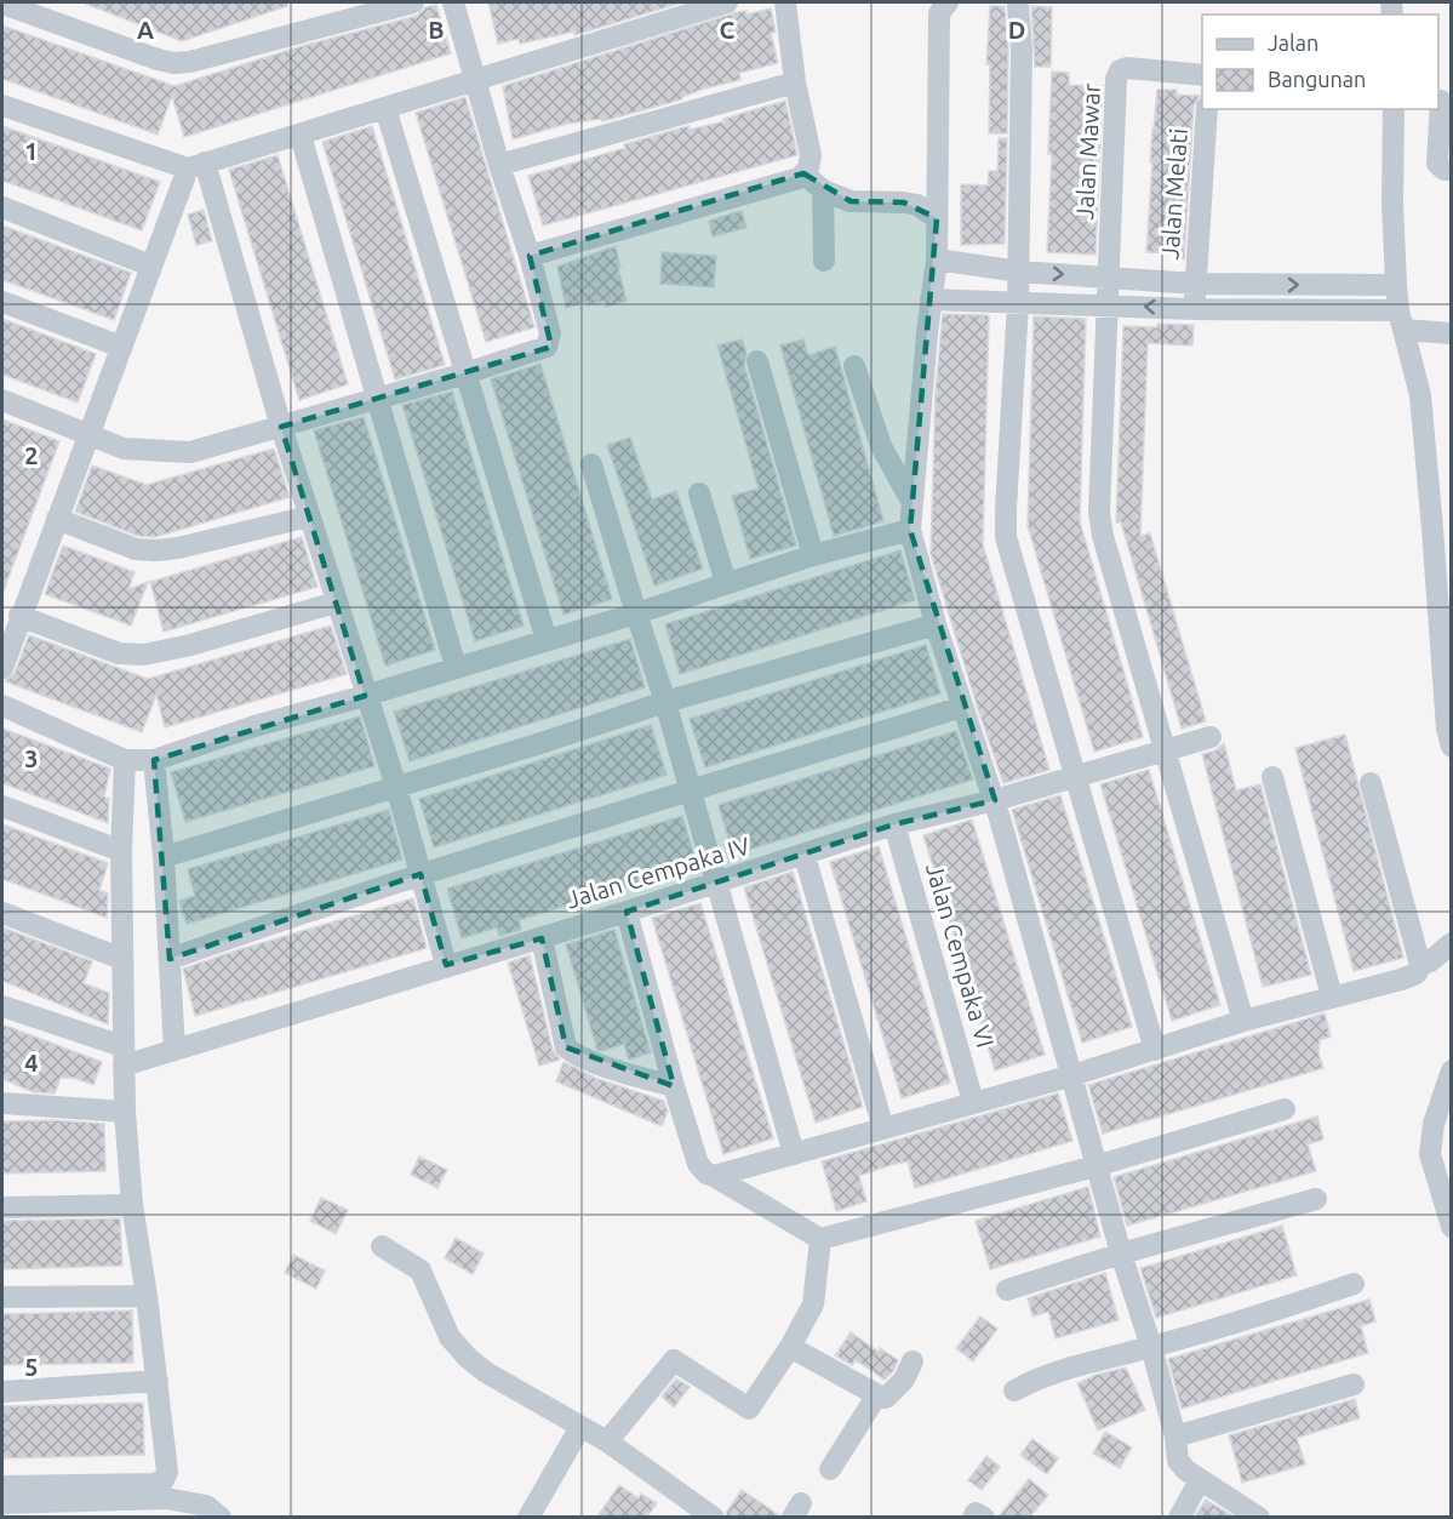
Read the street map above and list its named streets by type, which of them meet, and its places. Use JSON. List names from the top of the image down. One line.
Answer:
{"streets":{"street":["Jalan Mawar","Jalan Melati","Jalan Cempaka IV","Jalan Cempaka VI"]},"crossings":[["Jalan Mawar","Jalan Cempaka IV"],["Jalan Cempaka IV","Jalan Cempaka VI"]],"legend":["Jalan","Bangunan"],"grid":{"columns":["A","B","C","D"],"rows":["1","2","3","4","5"]}}
